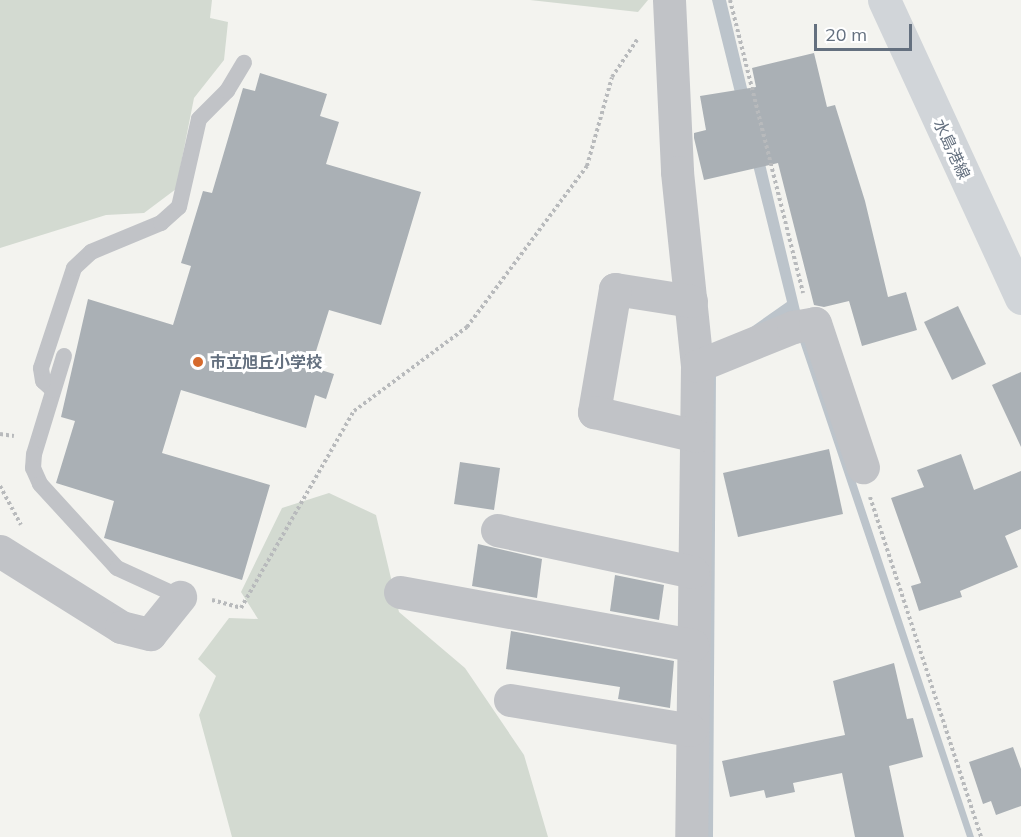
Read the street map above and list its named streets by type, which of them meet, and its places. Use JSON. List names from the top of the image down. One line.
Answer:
{"streets":{"main road":["水島港線"]},"places":["市立旭丘小学校"],"scale_bar":"20 m"}
